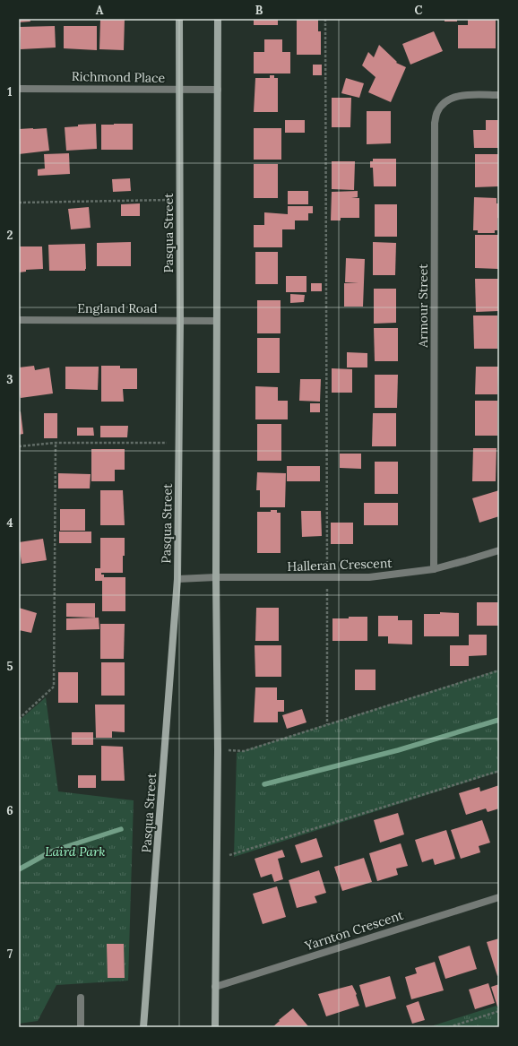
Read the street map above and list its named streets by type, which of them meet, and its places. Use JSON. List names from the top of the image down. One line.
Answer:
{"streets":{"main road":["Pasqua Street"],"street":["Richmond Place","Armour Street","England Road","Halleran Crescent","Yarnton Crescent"]},"crossings":[["Richmond Place","Pasqua Street"],["Pasqua Street","England Road"],["Pasqua Street","Halleran Crescent"],["Armour Street","Halleran Crescent"]],"parks":["Laird Park"],"grid":{"columns":["A","B","C"],"rows":["1","2","3","4","5","6","7"]}}
